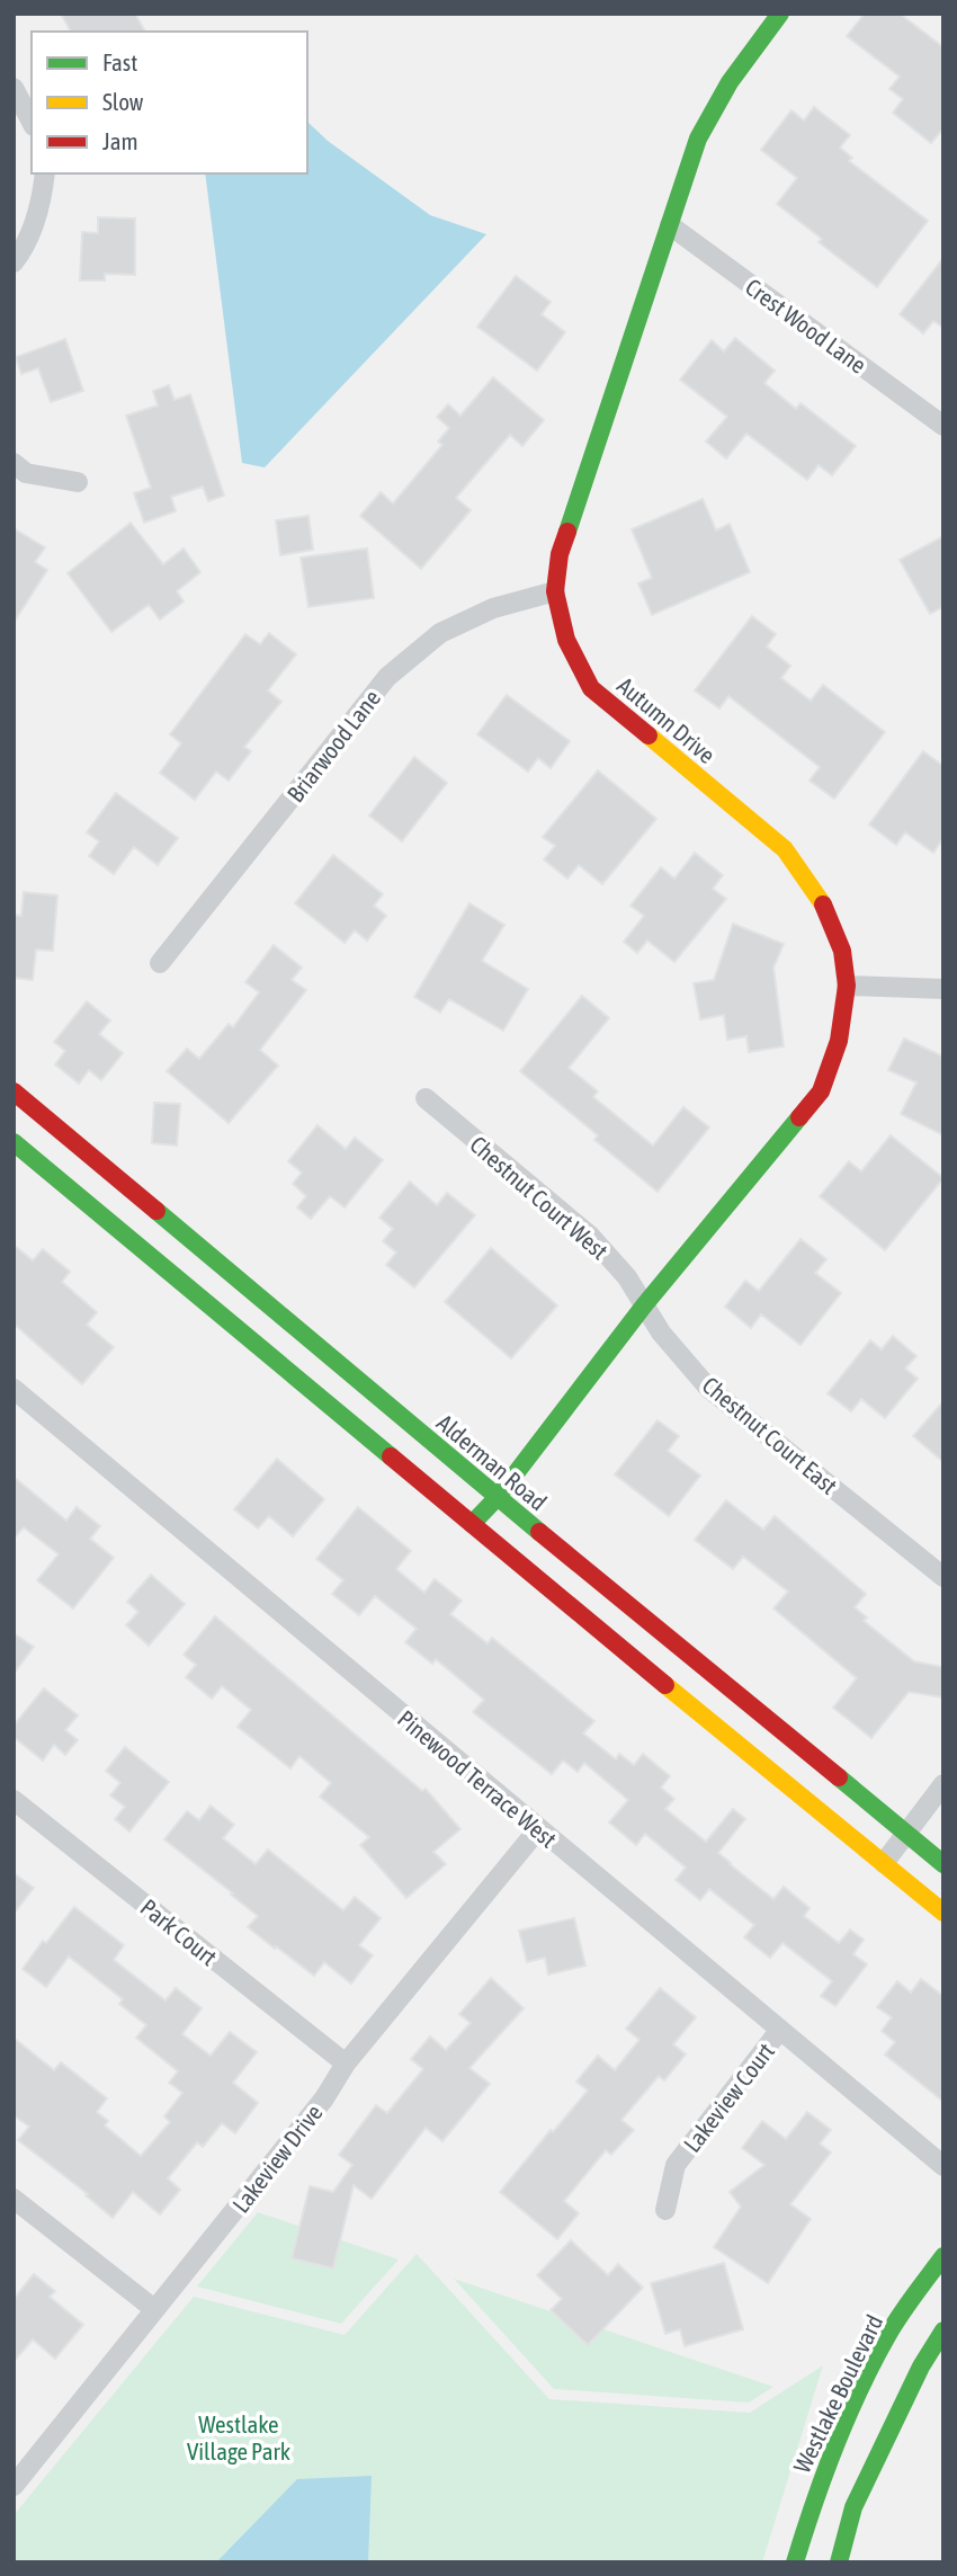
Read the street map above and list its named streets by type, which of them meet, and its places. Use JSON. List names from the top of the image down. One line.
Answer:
{"streets":{"main road":["Autumn Drive","Alderman Road","Westlake Boulevard"],"street":["Crest Wood Lane","Briarwood Lane","Chestnut Court West","Chestnut Court East","Pinewood Terrace West","Park Court","Lakeview Court","Lakeview Drive"]},"crossings":[["Crest Wood Lane","Autumn Drive"],["Autumn Drive","Briarwood Lane"],["Autumn Drive","Chestnut Court West"],["Autumn Drive","Chestnut Court East"],["Chestnut Court West","Chestnut Court East"],["Pinewood Terrace West","Lakeview Court"],["Pinewood Terrace West","Lakeview Drive"],["Park Court","Lakeview Drive"]],"parks":["Westlake Village Park"],"legend":["Fast","Slow","Jam"]}
